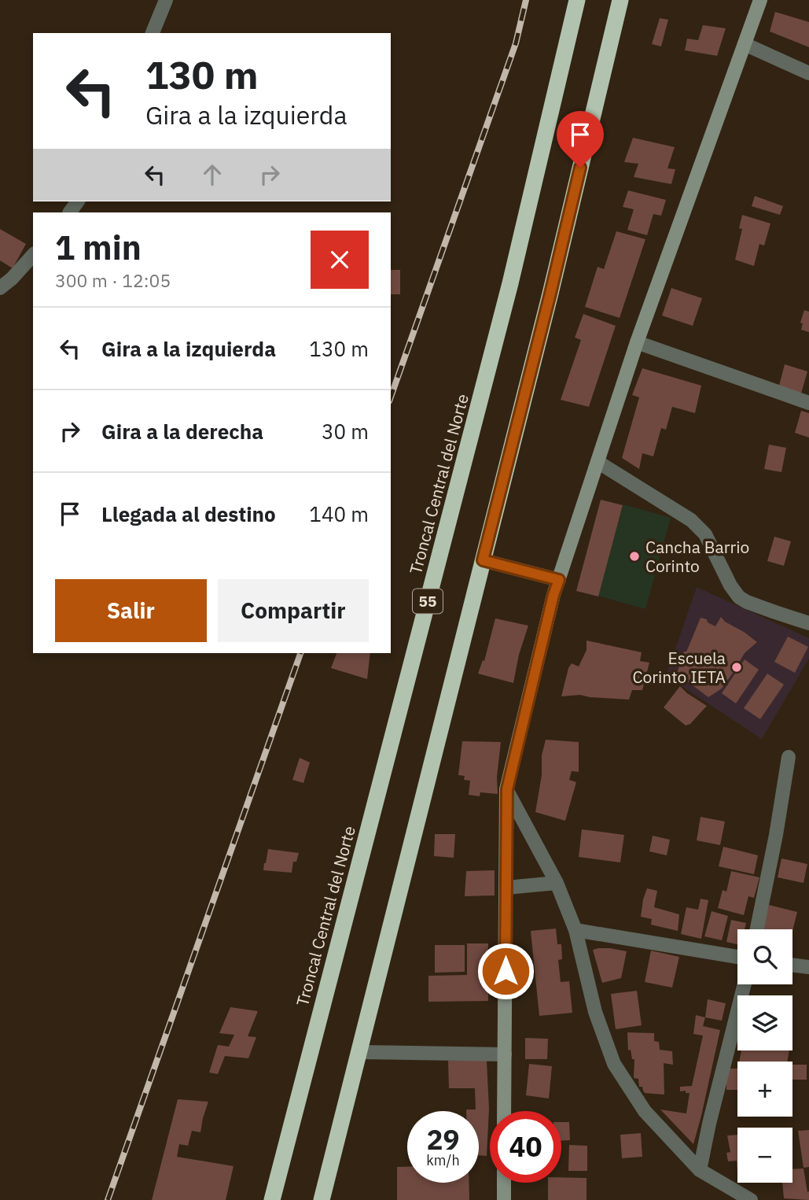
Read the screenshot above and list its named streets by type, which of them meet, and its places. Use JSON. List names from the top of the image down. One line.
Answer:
{"streets":{"highway":["Troncal Central del Norte","55"]},"places":["Cancha Barrio Corinto","Escuela Corinto IETA"],"page":{"turn":["130 m","Gira a la izquierda"],"heading":["1 min","300 m · 12:05"],"list":[{"name":"Gira a la izquierda","value":"130 m"},{"name":"Gira a la derecha","value":"30 m"},{"name":"Llegada al destino","value":"140 m"}],"buttons":["Salir","Compartir"],"map_buttons":["+","−"],"speed":"29 km/h","limit":"40"}}
